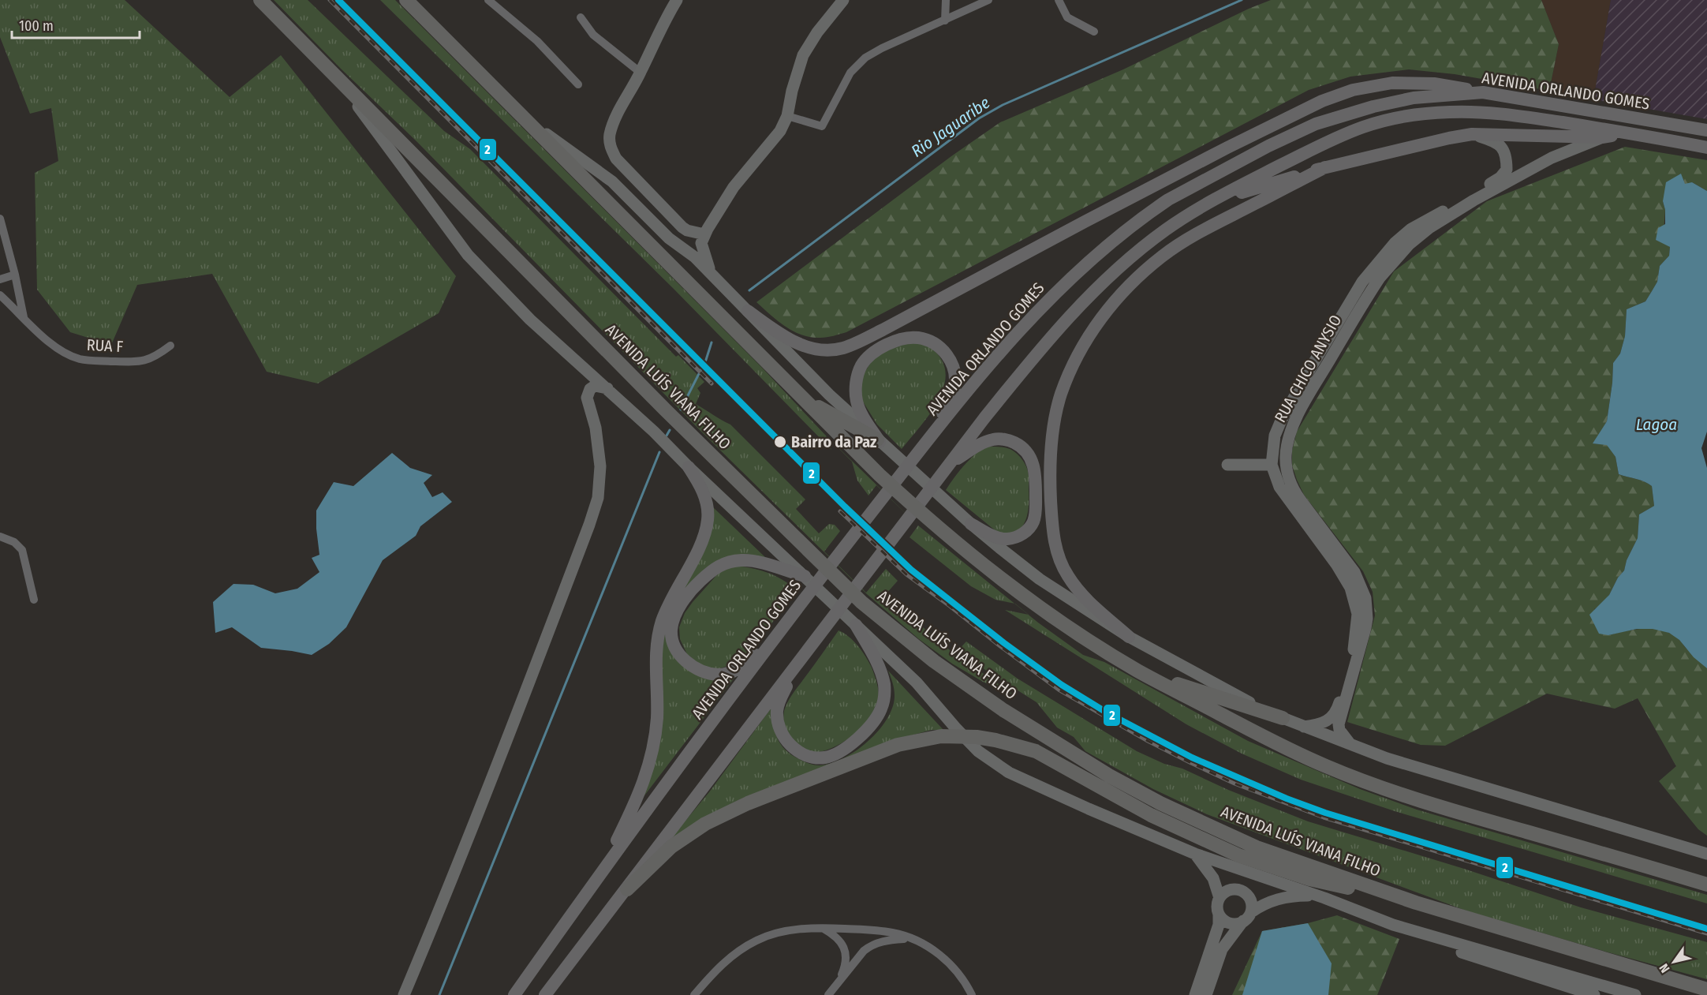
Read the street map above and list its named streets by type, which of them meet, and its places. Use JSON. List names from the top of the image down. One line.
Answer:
{"streets":{"highway":["AVENIDA LUÍS VIANA FILHO"],"main road":["AVENIDA ORLANDO GOMES","RUA CHICO ANYSIO"],"street":["RUA F"]},"water":["Rio Jaguaribe","Lagoa"],"places":["Bairro da Paz"],"lines":["transit line 2"],"scale_bar":"100 m","north":"bottom left"}
